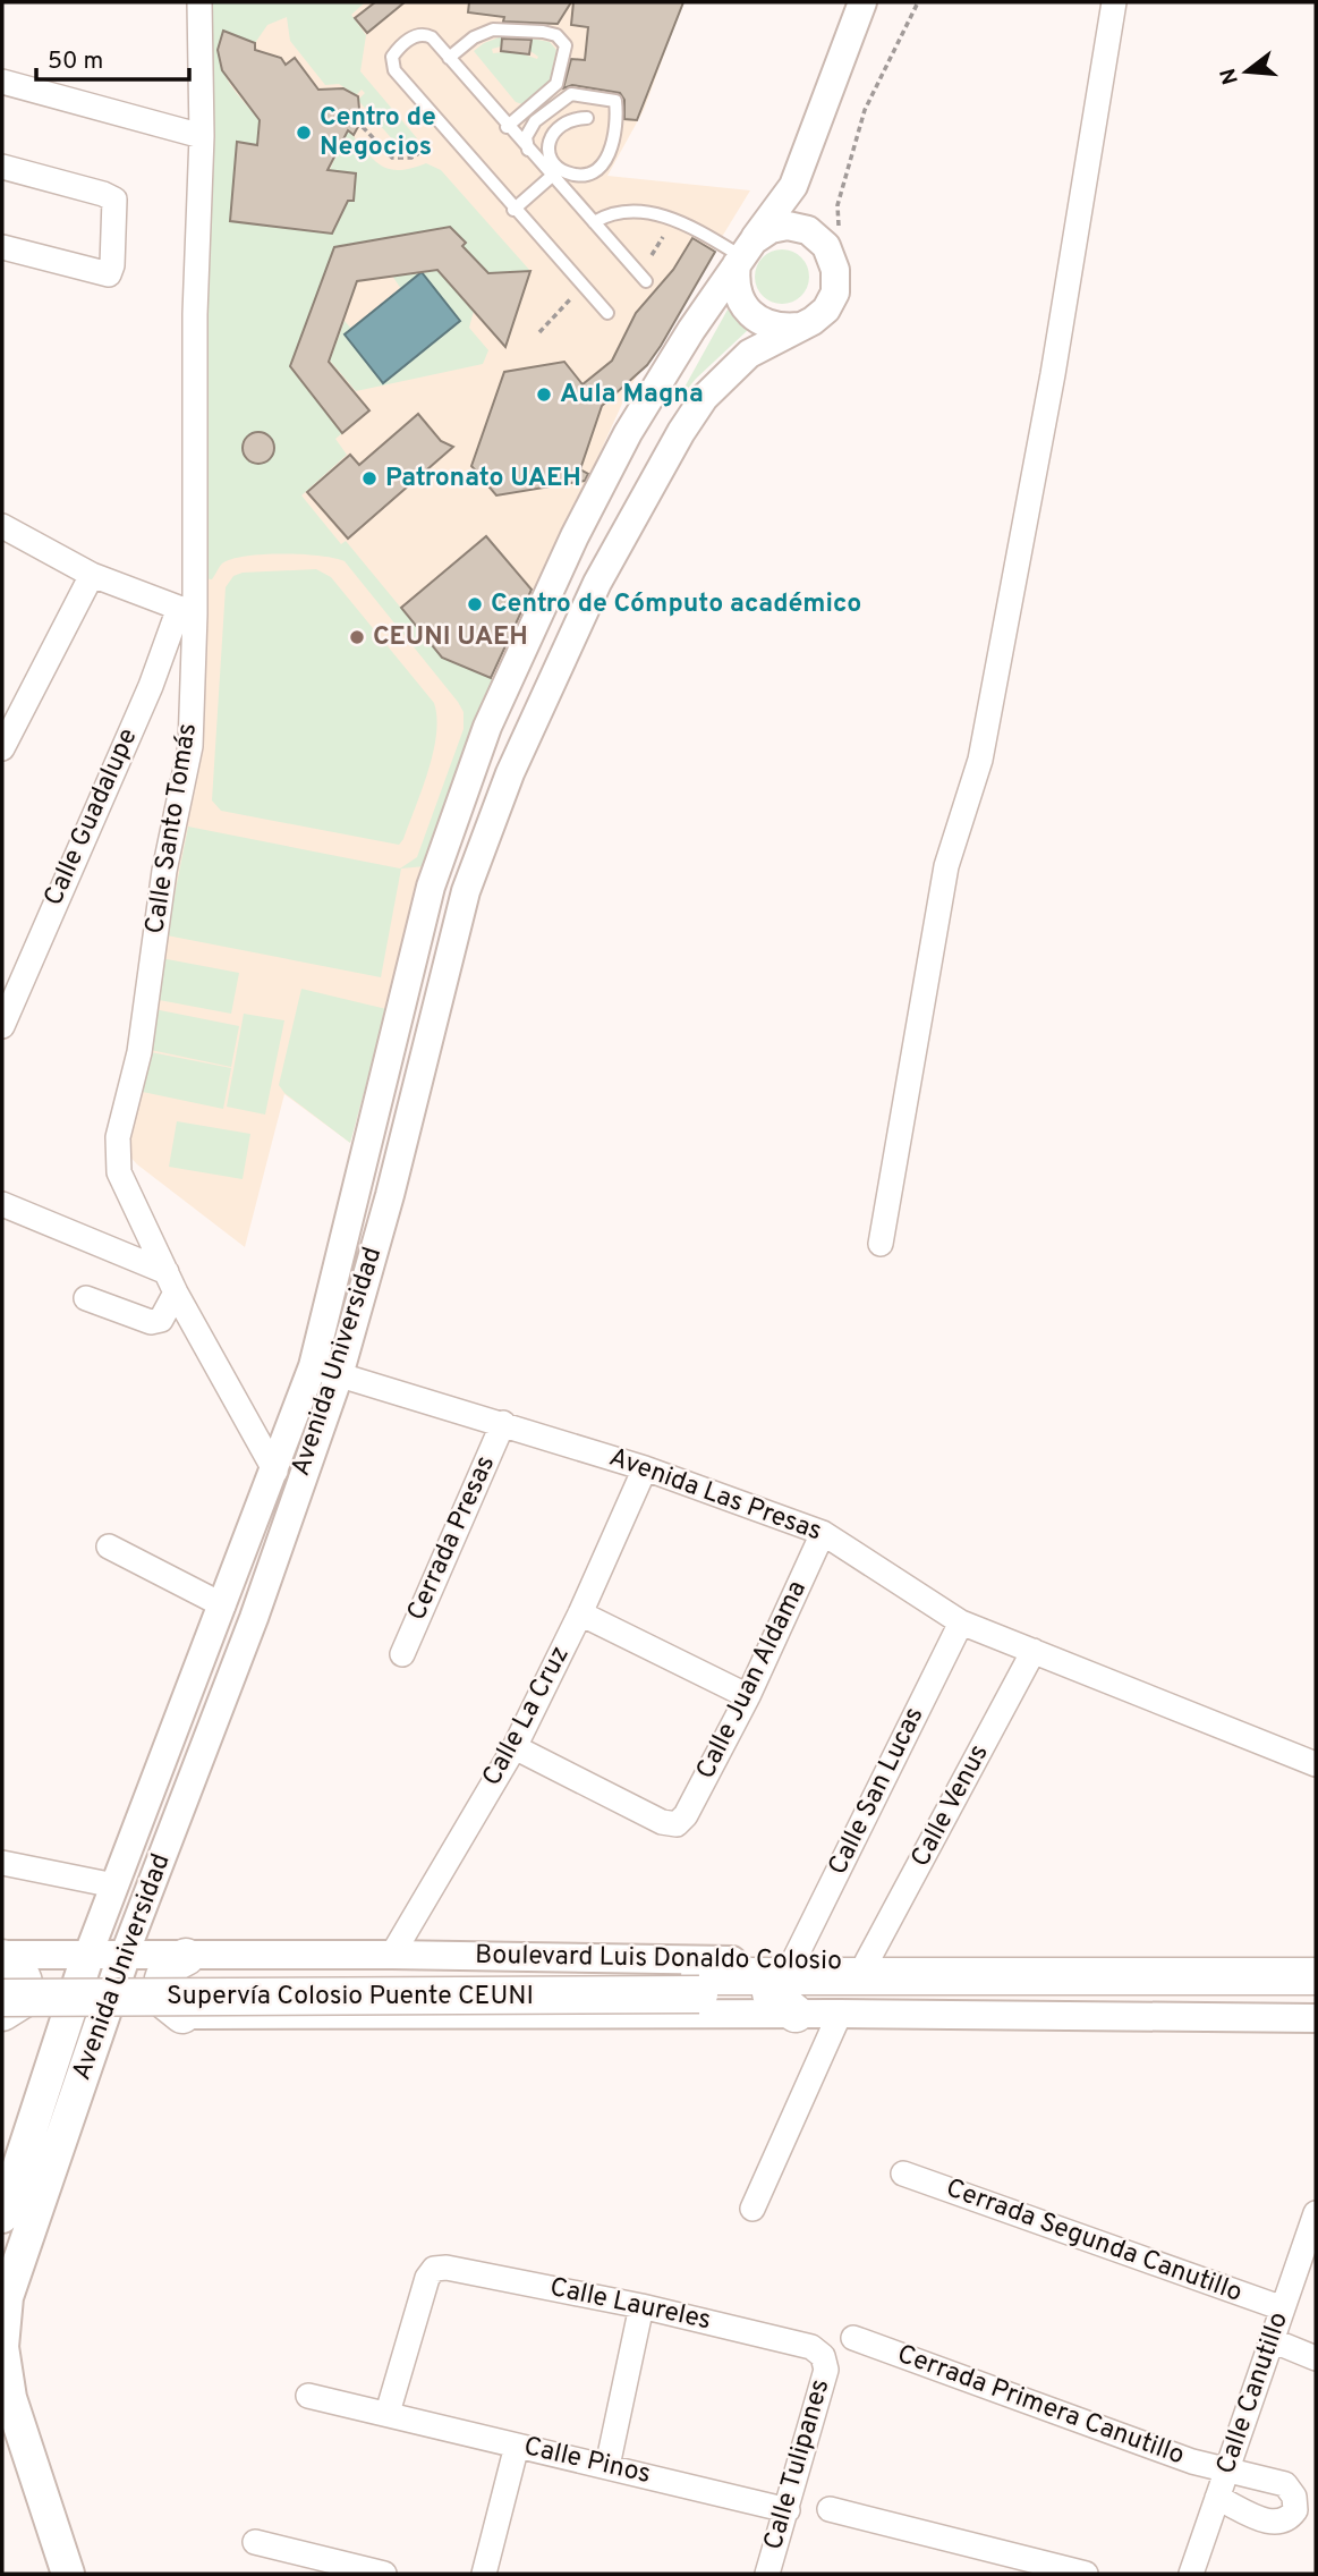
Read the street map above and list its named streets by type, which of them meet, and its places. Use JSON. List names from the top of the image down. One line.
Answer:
{"streets":{"main road":["Avenida Universidad","Supervía Colosio Puente CEUNI"],"street":["Calle Guadalupe","Calle Santo Tomás","Avenida Las Presas","Cerrada Presas","Calle Juan Aldama","Calle La Cruz","Calle San Lucas","Calle Venus","Boulevard Luis Donaldo Colosio","Cerrada Segunda Canutillo","Calle Laureles","Calle Canutillo","Cerrada Primera Canutillo","Calle Pinos","Calle Tulipanes"]},"crossings":[["Calle Guadalupe","Calle Santo Tomás"],["Calle Santo Tomás","Avenida Universidad"],["Avenida Universidad","Avenida Las Presas"],["Avenida Universidad","Boulevard Luis Donaldo Colosio"],["Avenida Las Presas","Cerrada Presas"],["Avenida Las Presas","Calle Juan Aldama"],["Avenida Las Presas","Calle La Cruz"],["Avenida Las Presas","Calle San Lucas"],["Avenida Las Presas","Calle Venus"],["Calle Juan Aldama","Calle La Cruz"],["Calle La Cruz","Boulevard Luis Donaldo Colosio"],["Calle San Lucas","Boulevard Luis Donaldo Colosio"],["Calle Venus","Boulevard Luis Donaldo Colosio"],["Cerrada Segunda Canutillo","Calle Canutillo"],["Calle Laureles","Calle Pinos"],["Calle Laureles","Calle Tulipanes"],["Calle Canutillo","Cerrada Primera Canutillo"],["Calle Pinos","Calle Tulipanes"]],"places":["Centro de Negocios","Aula Magna","Patronato UAEH","Centro de Cómputo académico","CEUNI UAEH"],"scale_bar":"50 m","north":"left"}
